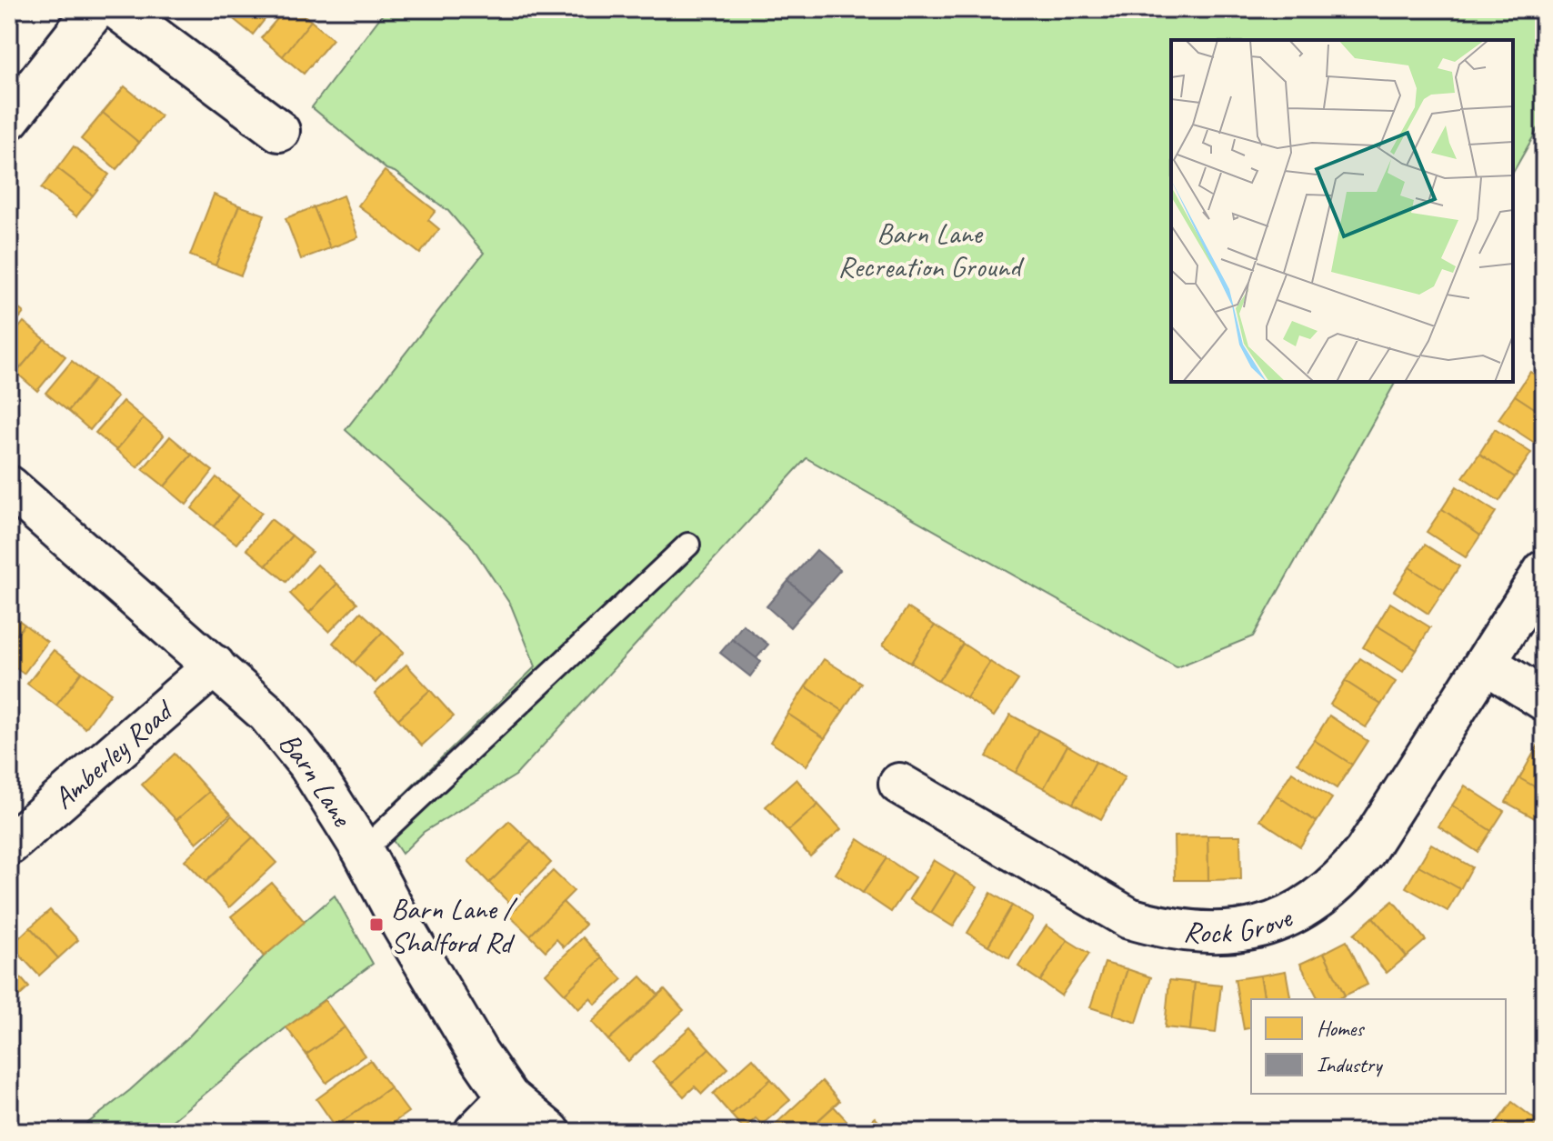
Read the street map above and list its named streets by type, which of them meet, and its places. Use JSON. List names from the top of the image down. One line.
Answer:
{"streets":{"street":["Amberley Road","Barn Lane","Rock Grove"]},"crossings":[["Amberley Road","Barn Lane"]],"parks":["Barn Lane Recreation Ground"],"places":{"transit":["Barn Lane / Shalford Rd"]},"legend":["Homes","Industry"]}
